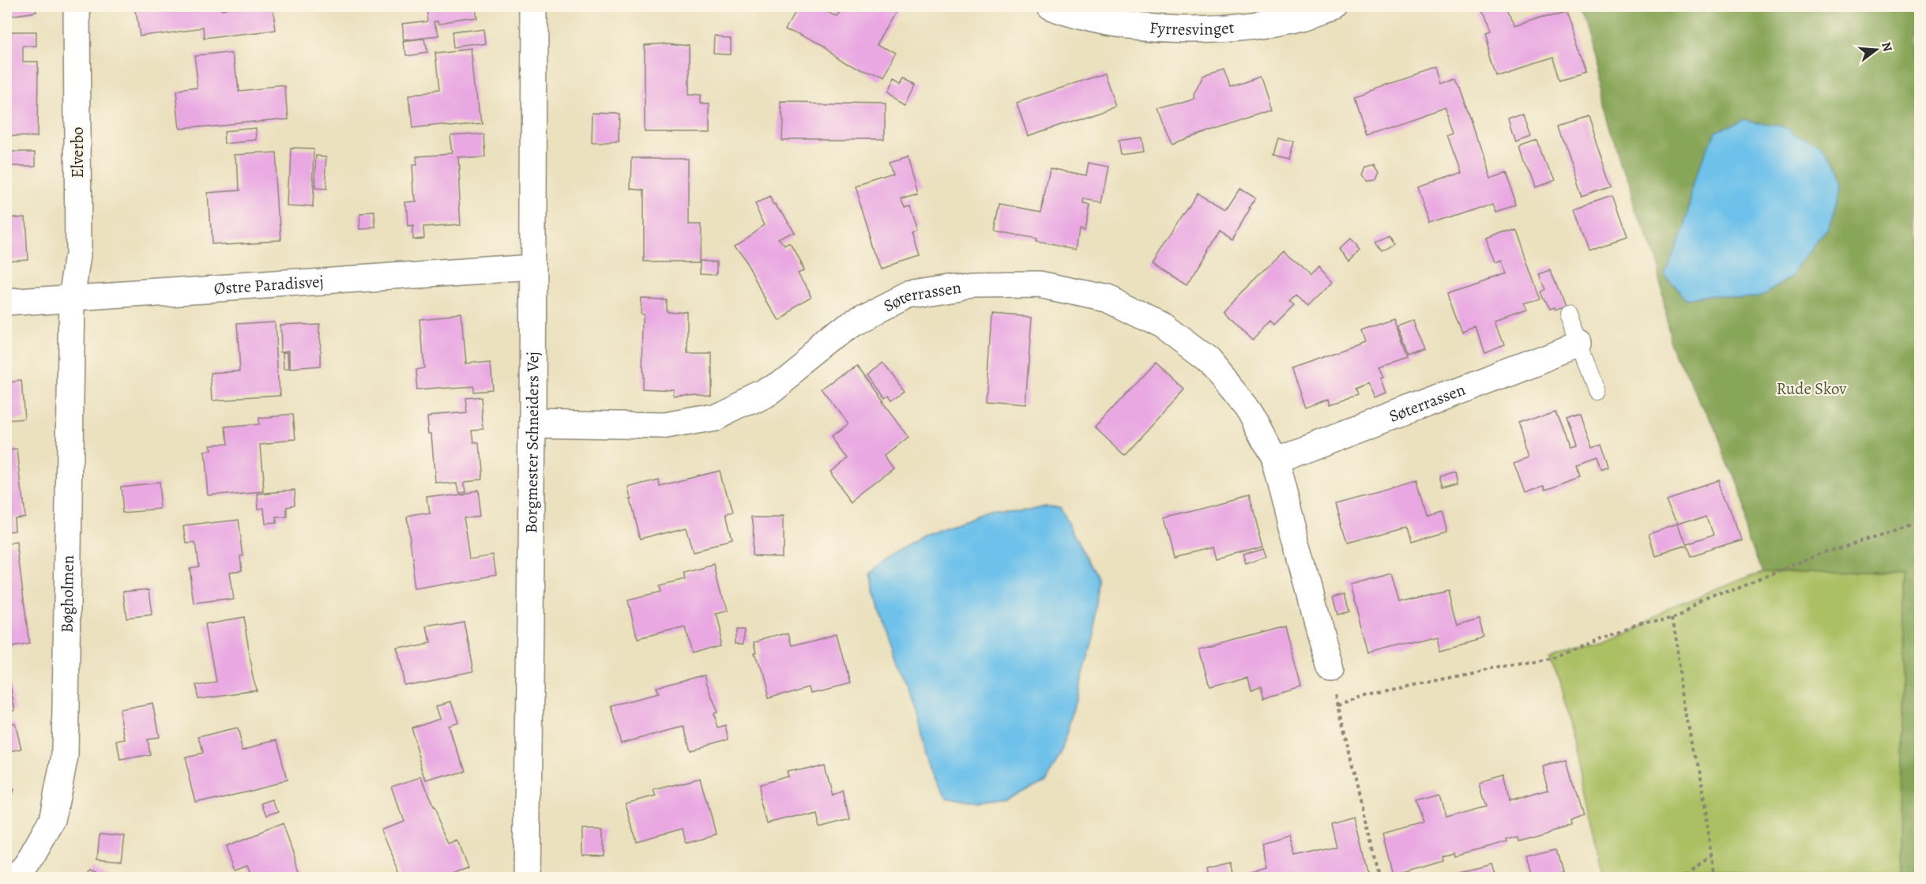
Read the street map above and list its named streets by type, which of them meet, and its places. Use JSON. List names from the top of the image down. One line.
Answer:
{"streets":{"street":["Fyrresvinget","Elverbo","Østre Paradisvej","Søterrassen","Borgmester Schneiders Vej","Bøgholmen"]},"crossings":[["Elverbo","Østre Paradisvej"],["Elverbo","Bøgholmen"],["Østre Paradisvej","Borgmester Schneiders Vej"],["Østre Paradisvej","Bøgholmen"],["Søterrassen","Borgmester Schneiders Vej"]],"parks":["Rude Skov"],"north":"right"}
